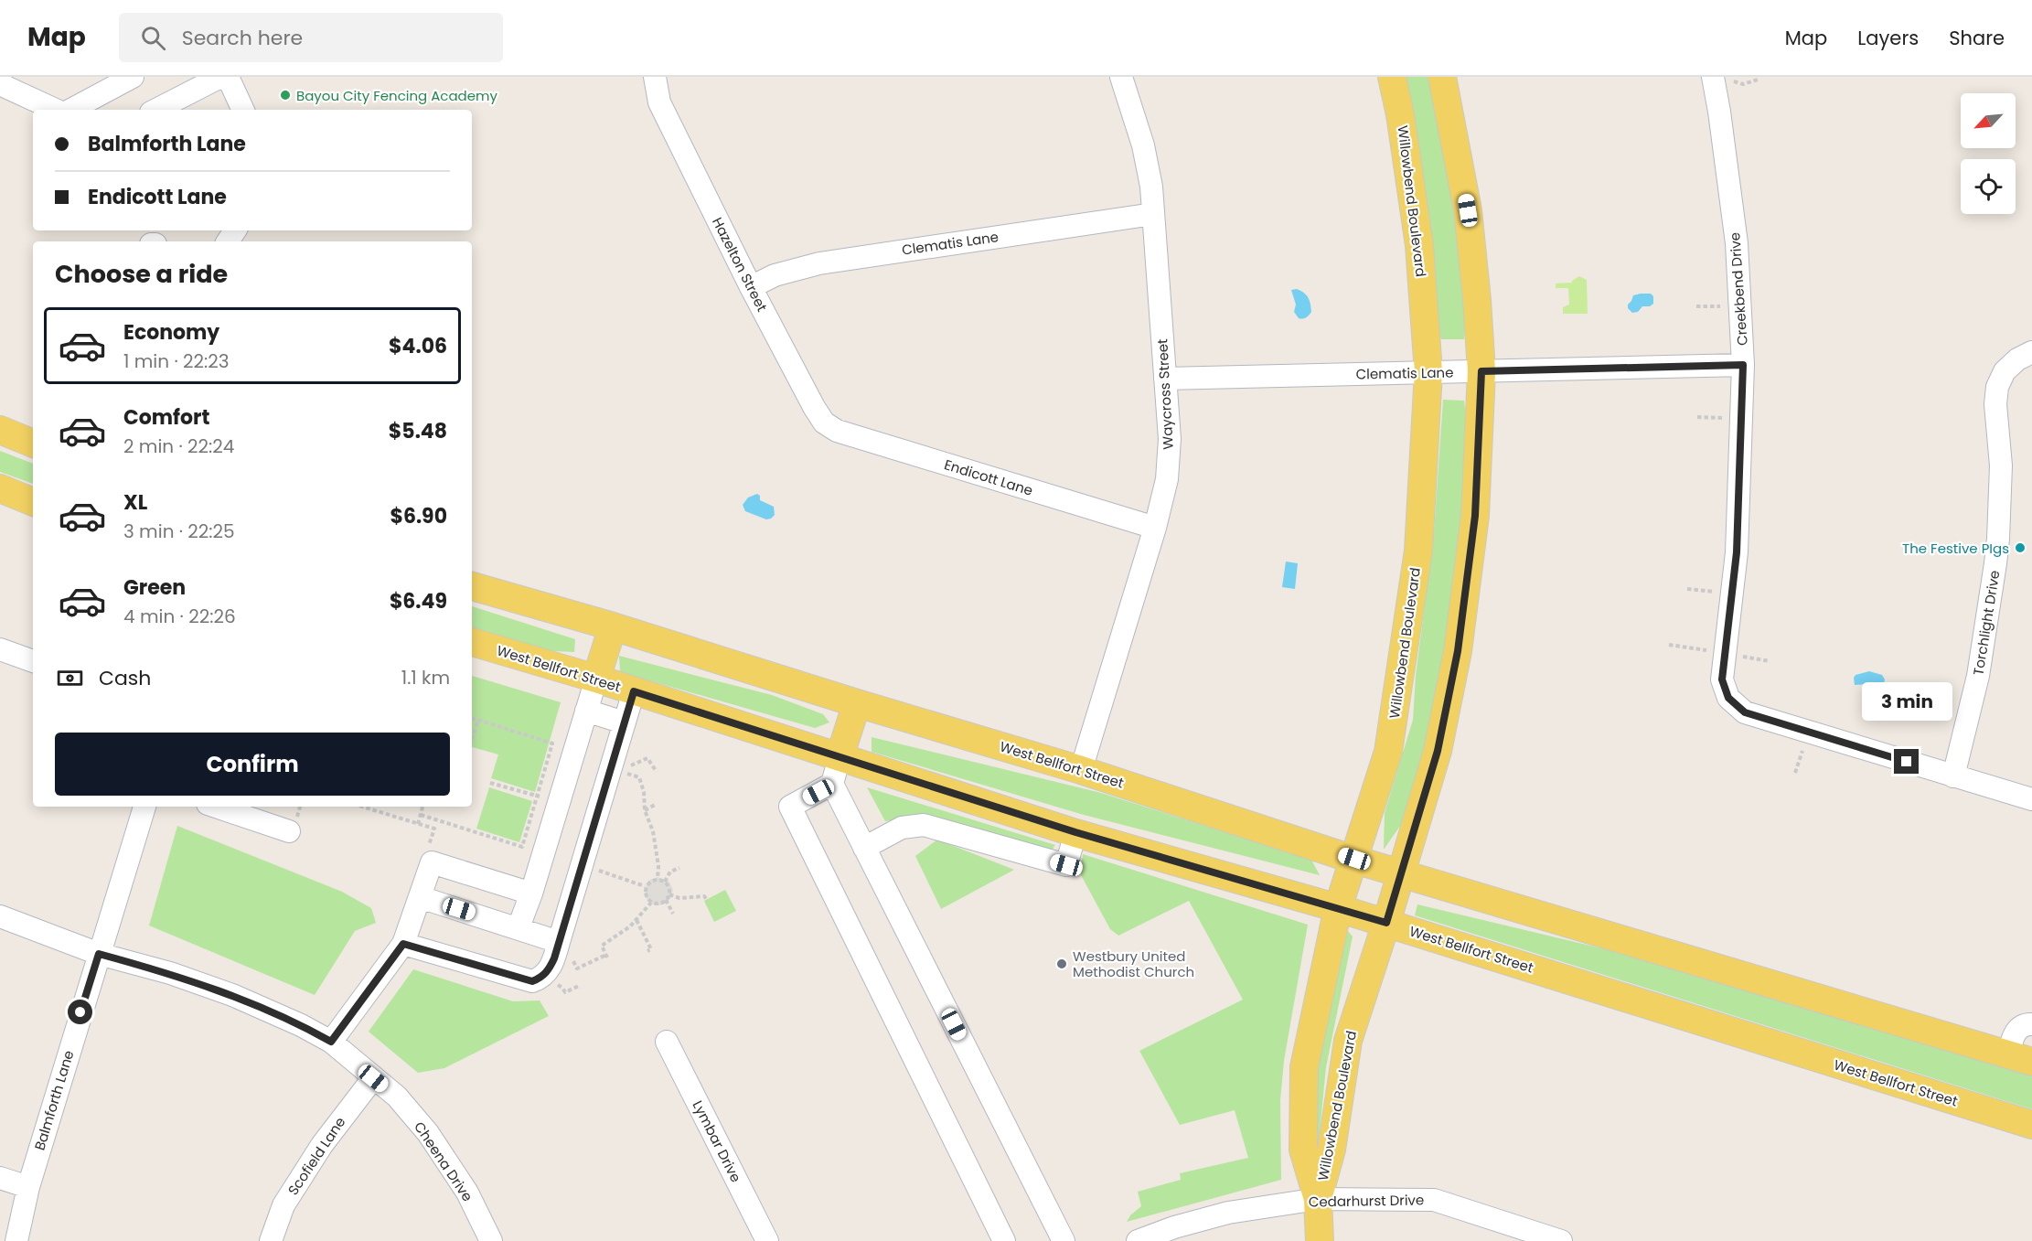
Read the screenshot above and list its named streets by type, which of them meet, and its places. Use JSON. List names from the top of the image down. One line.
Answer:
{"streets":{"main road":["Willowbend Boulevard","West Bellfort Street"],"street":["Clematis Lane","Hazelton Street","Creekbend Drive","Waycross Street","Endicott Lane","Torchlight Drive","Balmforth Lane","Lymbar Drive","Scofield Lane","Cheena Drive","Cedarhurst Drive"]},"crossings":[["Willowbend Boulevard","Clematis Lane"],["Willowbend Boulevard","West Bellfort Street"],["Willowbend Boulevard","Cedarhurst Drive"],["Clematis Lane","Hazelton Street"],["Clematis Lane","Creekbend Drive"],["Clematis Lane","Waycross Street"],["Hazelton Street","Endicott Lane"],["Waycross Street","Endicott Lane"],["Waycross Street","West Bellfort Street"],["Balmforth Lane","Cheena Drive"],["Scofield Lane","Cheena Drive"]],"places":["Bayou City Fencing Academy","The Festive PIgs","Westbury United Methodist Church"],"north":"bottom left","page":{"header":"Map","search":"Search here","nav":["Map","Layers","Share"],"banner":["Balmforth Lane","Endicott Lane"],"heading":"Choose a ride","list":[{"name":"Economy","note":"1 min · 22:23","value":"$4.06"},{"name":"Comfort","note":"2 min · 22:24","value":"$5.48"},{"name":"XL","note":"3 min · 22:25","value":"$6.90"},{"name":"Green","note":"4 min · 22:26","value":"$6.49"}],"pay":["Cash","1.1 km"],"bubble":"3 min","buttons":"Confirm"}}
